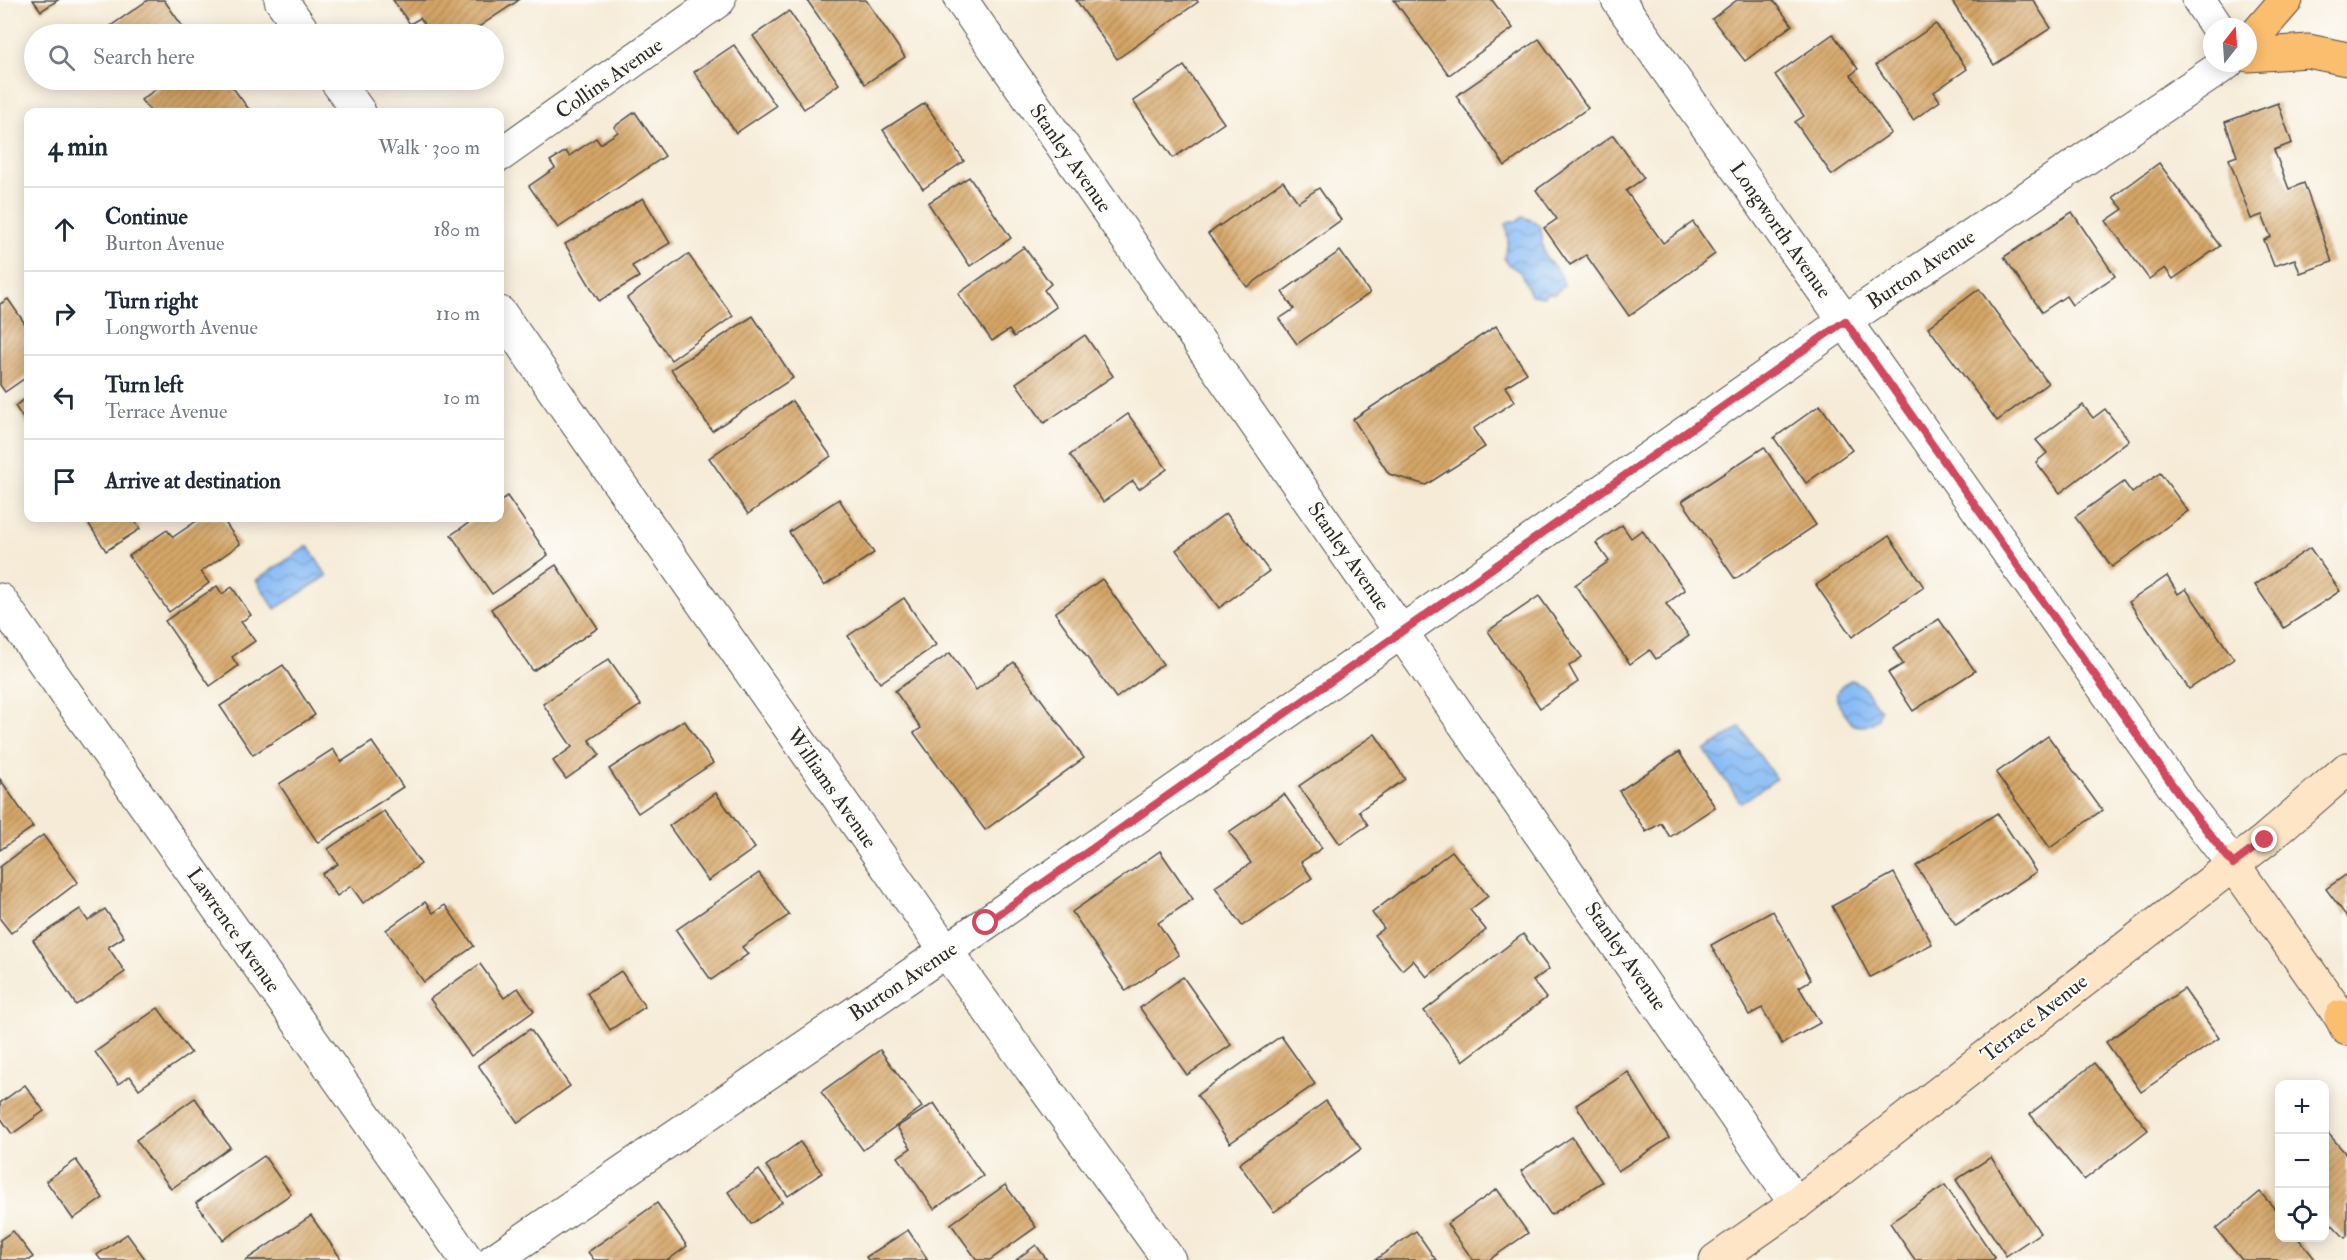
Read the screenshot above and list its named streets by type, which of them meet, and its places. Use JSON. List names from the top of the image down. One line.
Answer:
{"streets":{"main road":["Longworth Avenue","Terrace Avenue"],"street":["Collins Avenue","Stanley Avenue","Burton Avenue","Williams Avenue","Lawrence Avenue"]},"crossings":[["Stanley Avenue","Burton Avenue"],["Stanley Avenue","Terrace Avenue"],["Longworth Avenue","Burton Avenue"],["Longworth Avenue","Terrace Avenue"],["Burton Avenue","Williams Avenue"]],"north":"top","page":{"search":"Search here","heading":["4 min","Walk · 300 m"],"list":[["Continue","Burton Avenue","180 m"],["Turn right","Longworth Avenue","110 m"],["Turn left","Terrace Avenue","10 m"],"Arrive at destination"],"map_buttons":["+","−"]}}
